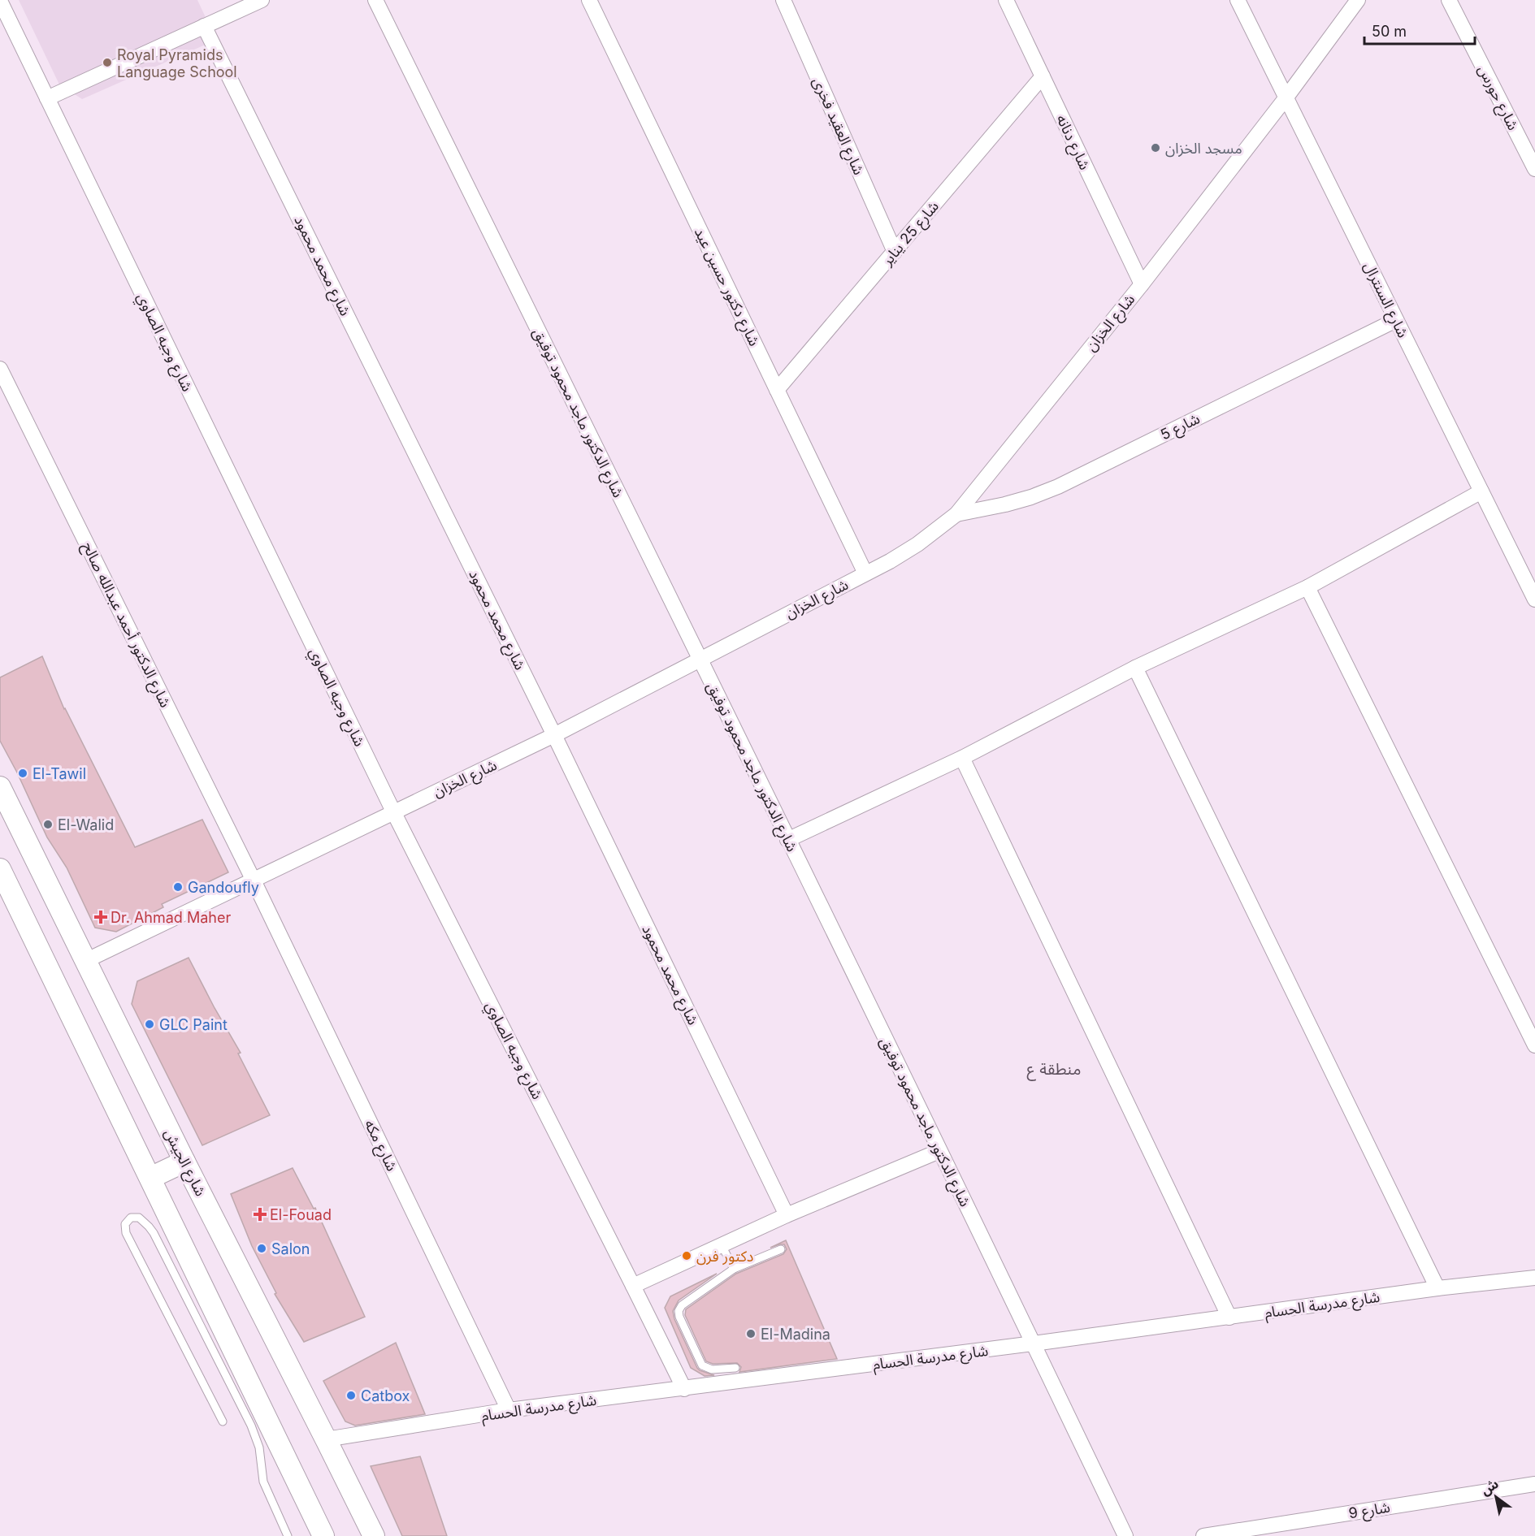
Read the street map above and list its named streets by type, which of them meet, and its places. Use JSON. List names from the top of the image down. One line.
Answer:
{"streets":{"street":["شارع حورس","شارع العقيد فخرى","شارع دنانه","شارع 25 يناير","شارع محمد محمود","شارع دكتور حسين عيد","شارع السنترال","شارع الخزان","شارع وجيه الصاوي","شارع الدكتور ماجد محمود توفيق","شارع 5","شارع الدكتور أحمد عبدالله صالح","شارع مكه","شارع الجيش","شارع مدرسة الحسام","شارع 9"]},"crossings":[["شارع العقيد فخرى","شارع 25 يناير"],["شارع دنانه","شارع 25 يناير"],["شارع دنانه","شارع الخزان"],["شارع 25 يناير","شارع دكتور حسين عيد"],["شارع محمد محمود","شارع الخزان"],["شارع دكتور حسين عيد","شارع الخزان"],["شارع السنترال","شارع الخزان"],["شارع السنترال","شارع 5"],["شارع الخزان","شارع وجيه الصاوي"],["شارع الخزان","شارع الدكتور ماجد محمود توفيق"],["شارع الخزان","شارع 5"],["شارع الخزان","شارع الدكتور أحمد عبدالله صالح"],["شارع الخزان","شارع مكه"],["شارع الخزان","شارع الجيش"],["شارع وجيه الصاوي","شارع مدرسة الحسام"],["شارع الدكتور ماجد محمود توفيق","شارع مدرسة الحسام"],["شارع الدكتور أحمد عبدالله صالح","شارع مكه"],["شارع مكه","شارع مدرسة الحسام"],["شارع الجيش","شارع مدرسة الحسام"]],"districts":["منطقة ع"],"places":{"other":["Royal Pyramids Language School","مسجد الخزان","El-Tawil","El-Walid","Gandoufly","GLC Paint","Salon","دكتور فرن","El-Madina","Catbox"],"health":["Dr. Ahmad Maher","El-Fouad"]},"scale_bar":"50 m","north":"top left"}
